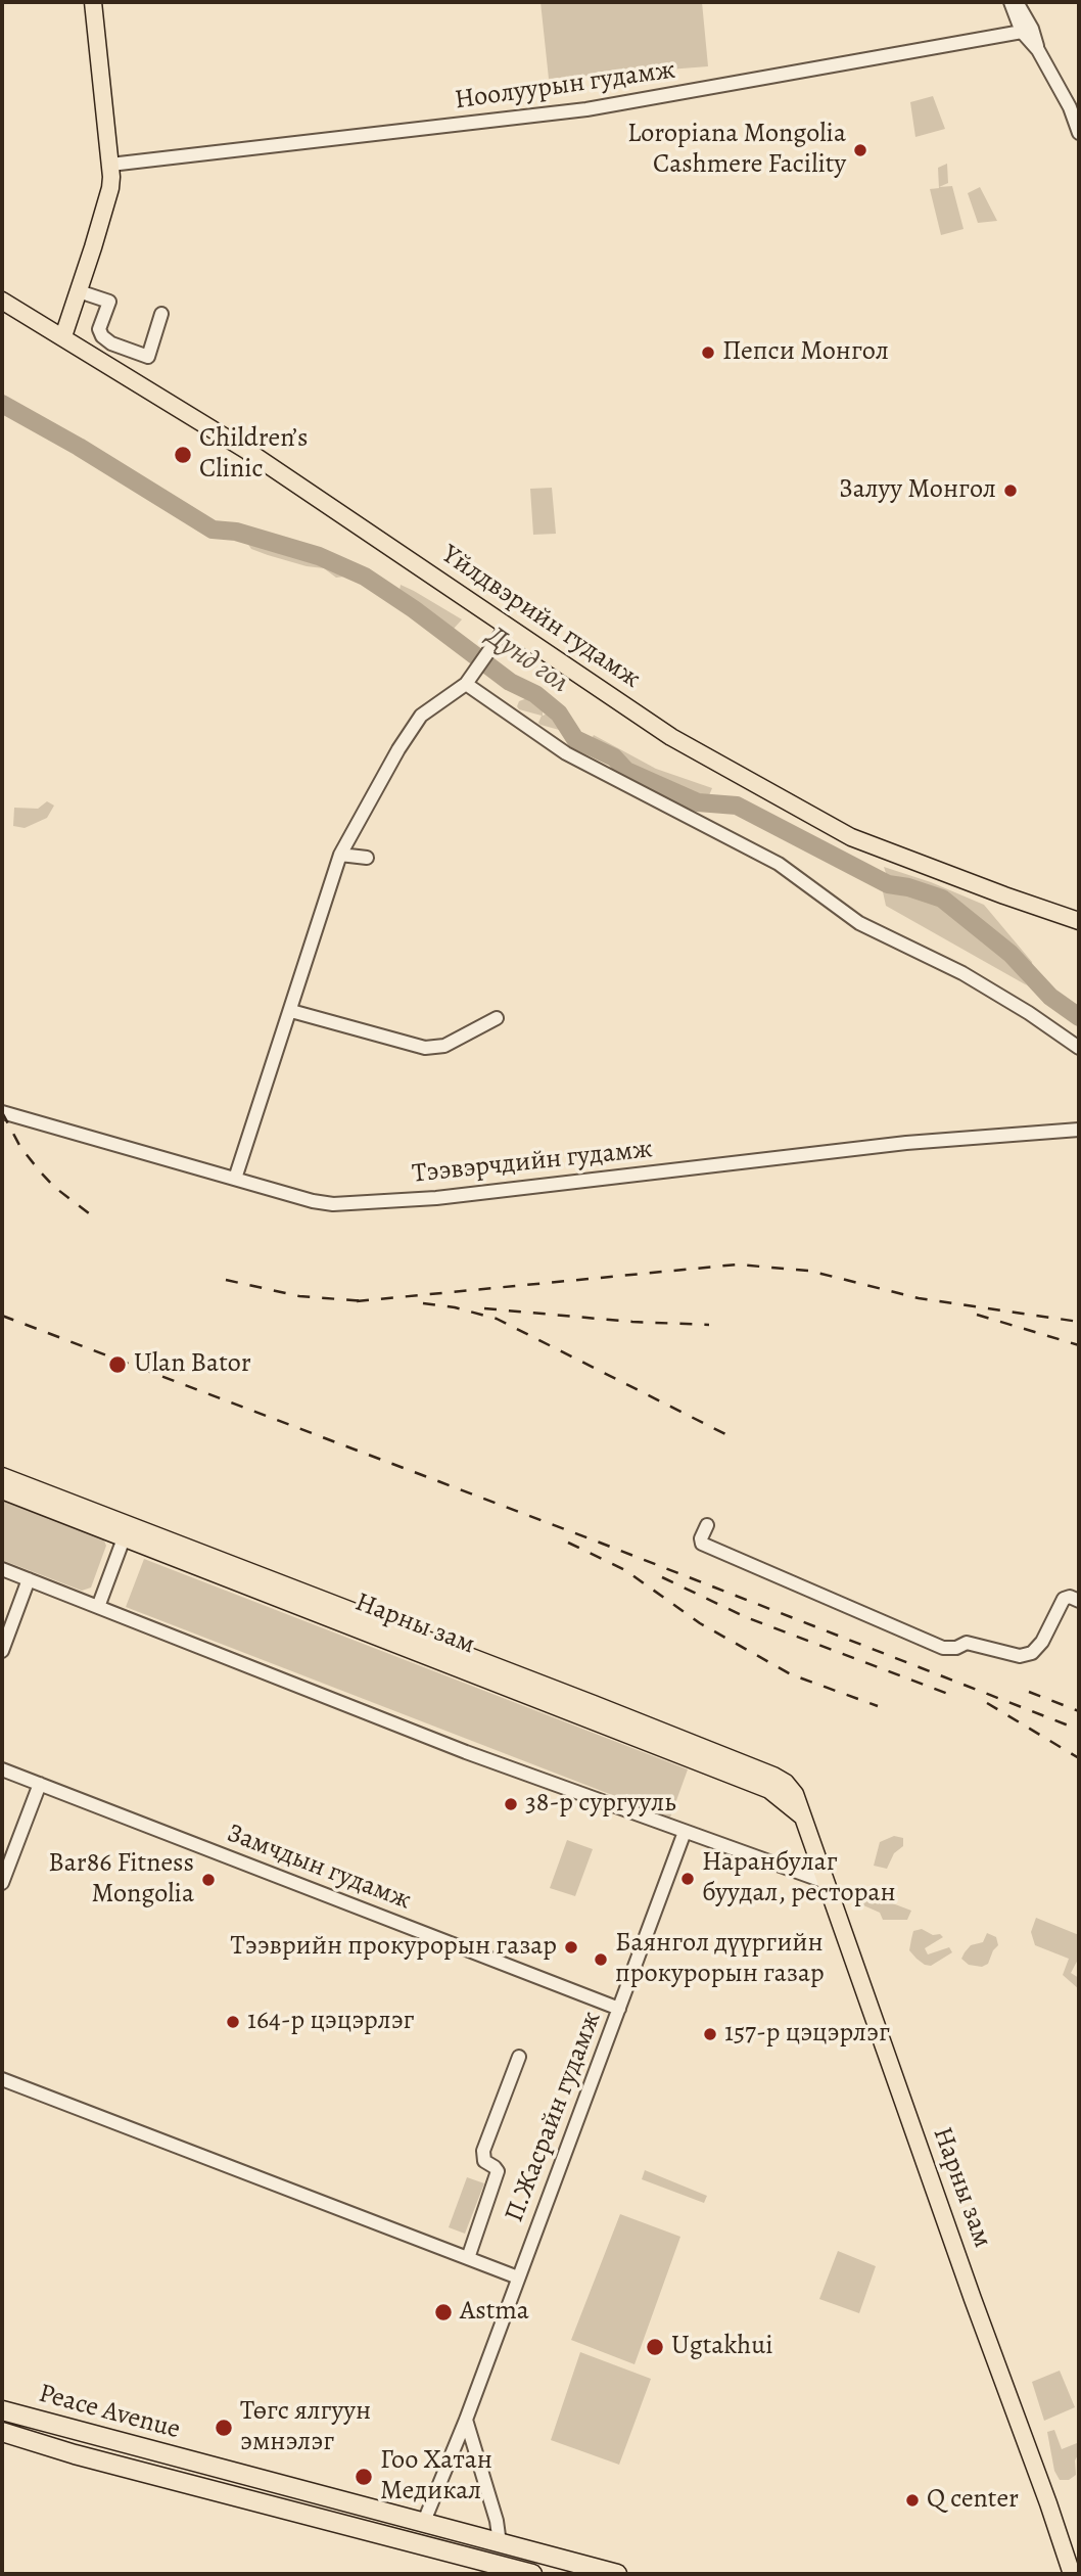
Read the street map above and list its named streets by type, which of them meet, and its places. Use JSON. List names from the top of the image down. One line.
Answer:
{"streets":{"highway":["Peace Avenue"],"main road":["Yйлдвэрийн гудамж","Нарны зам"],"street":["Ноолуурын гудамж","Тээвэрчдийн гудамж","Замчдын гудамж","П.Жасрайн гудамж"]},"crossings":[["Замчдын гудамж","П.Жасрайн гудамж"],["П.Жасрайн гудамж","Peace Avenue"]],"water":["Дунд гол"],"places":["Loropiana Mongolia Cashmere Facility","Пепси Монгол","Children’s Clinic","Залуу Монгол","Ulan Bator","38-р сургууль","Наранбулаг буудал, ресторан","Bar86 Fitness Mongolia","Тээврийн прокурорын газар","Баянгол дүүргийн прокурорын газар","164-р цэцэрлэг","157-р цэцэрлэг","Astma","Ugtakhui","Төгс ялгуун эмнэлэг","Гоо Хатан Медикал","Q center"]}
